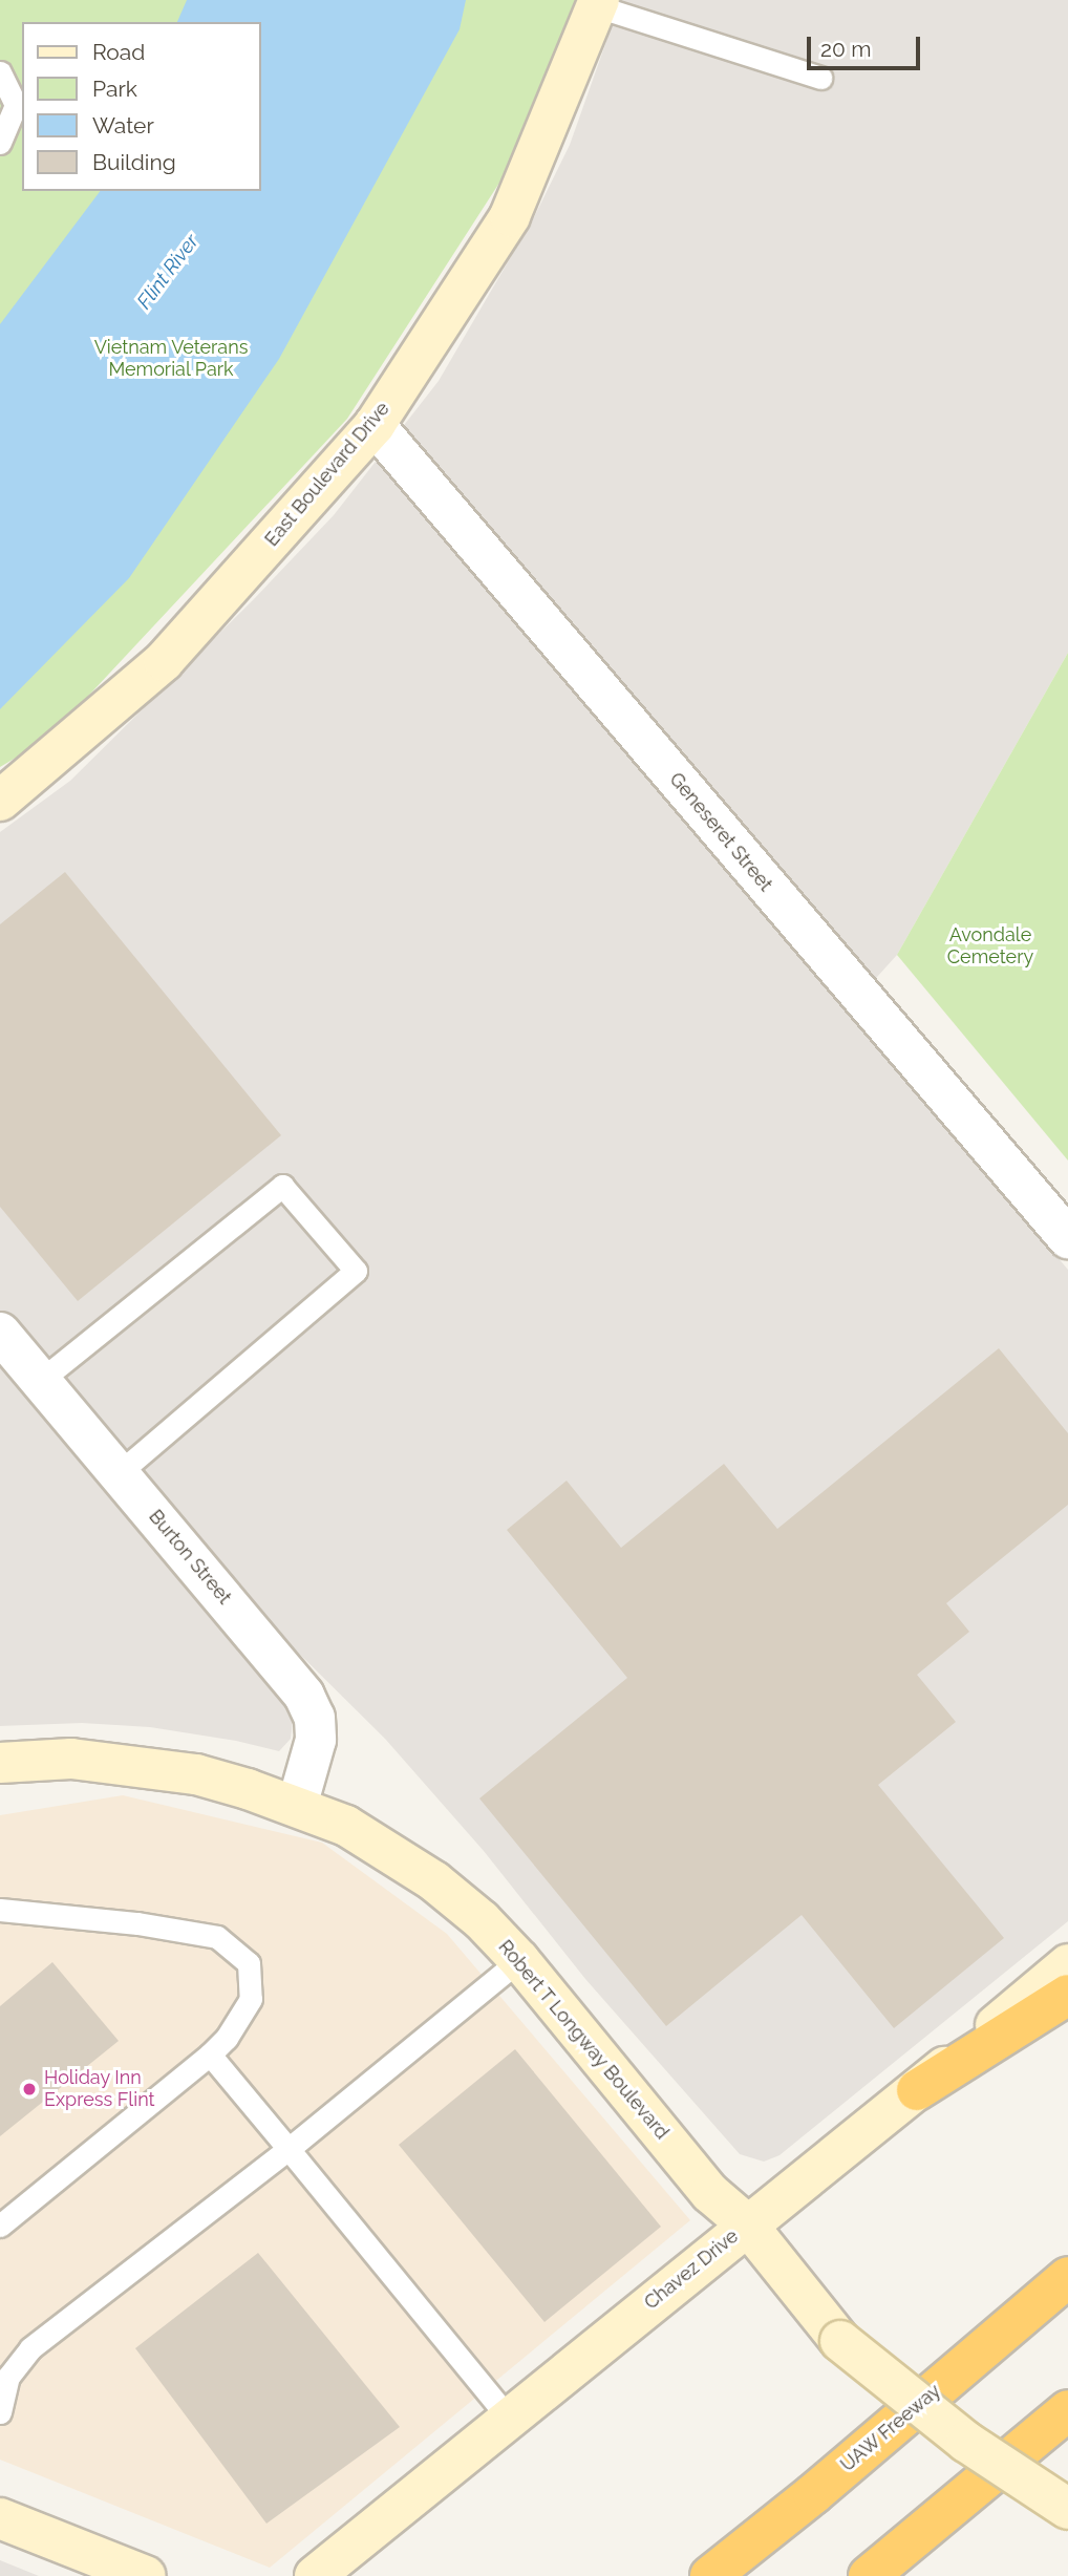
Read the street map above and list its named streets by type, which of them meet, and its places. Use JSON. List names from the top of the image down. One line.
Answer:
{"streets":{"highway":["UAW Freeway"],"main road":["East Boulevard Drive","Robert T Longway Boulevard","Chavez Drive"],"street":["Geneseret Street","Burton Street"]},"crossings":[["East Boulevard Drive","Geneseret Street"],["Burton Street","Robert T Longway Boulevard"],["Robert T Longway Boulevard","Chavez Drive"]],"water":["Flint River"],"parks":["Vietnam Veterans Memorial Park","Avondale Cemetery"],"places":["Holiday Inn Express Flint"],"legend":["Road","Park","Water","Building"],"scale_bar":"20 m"}
